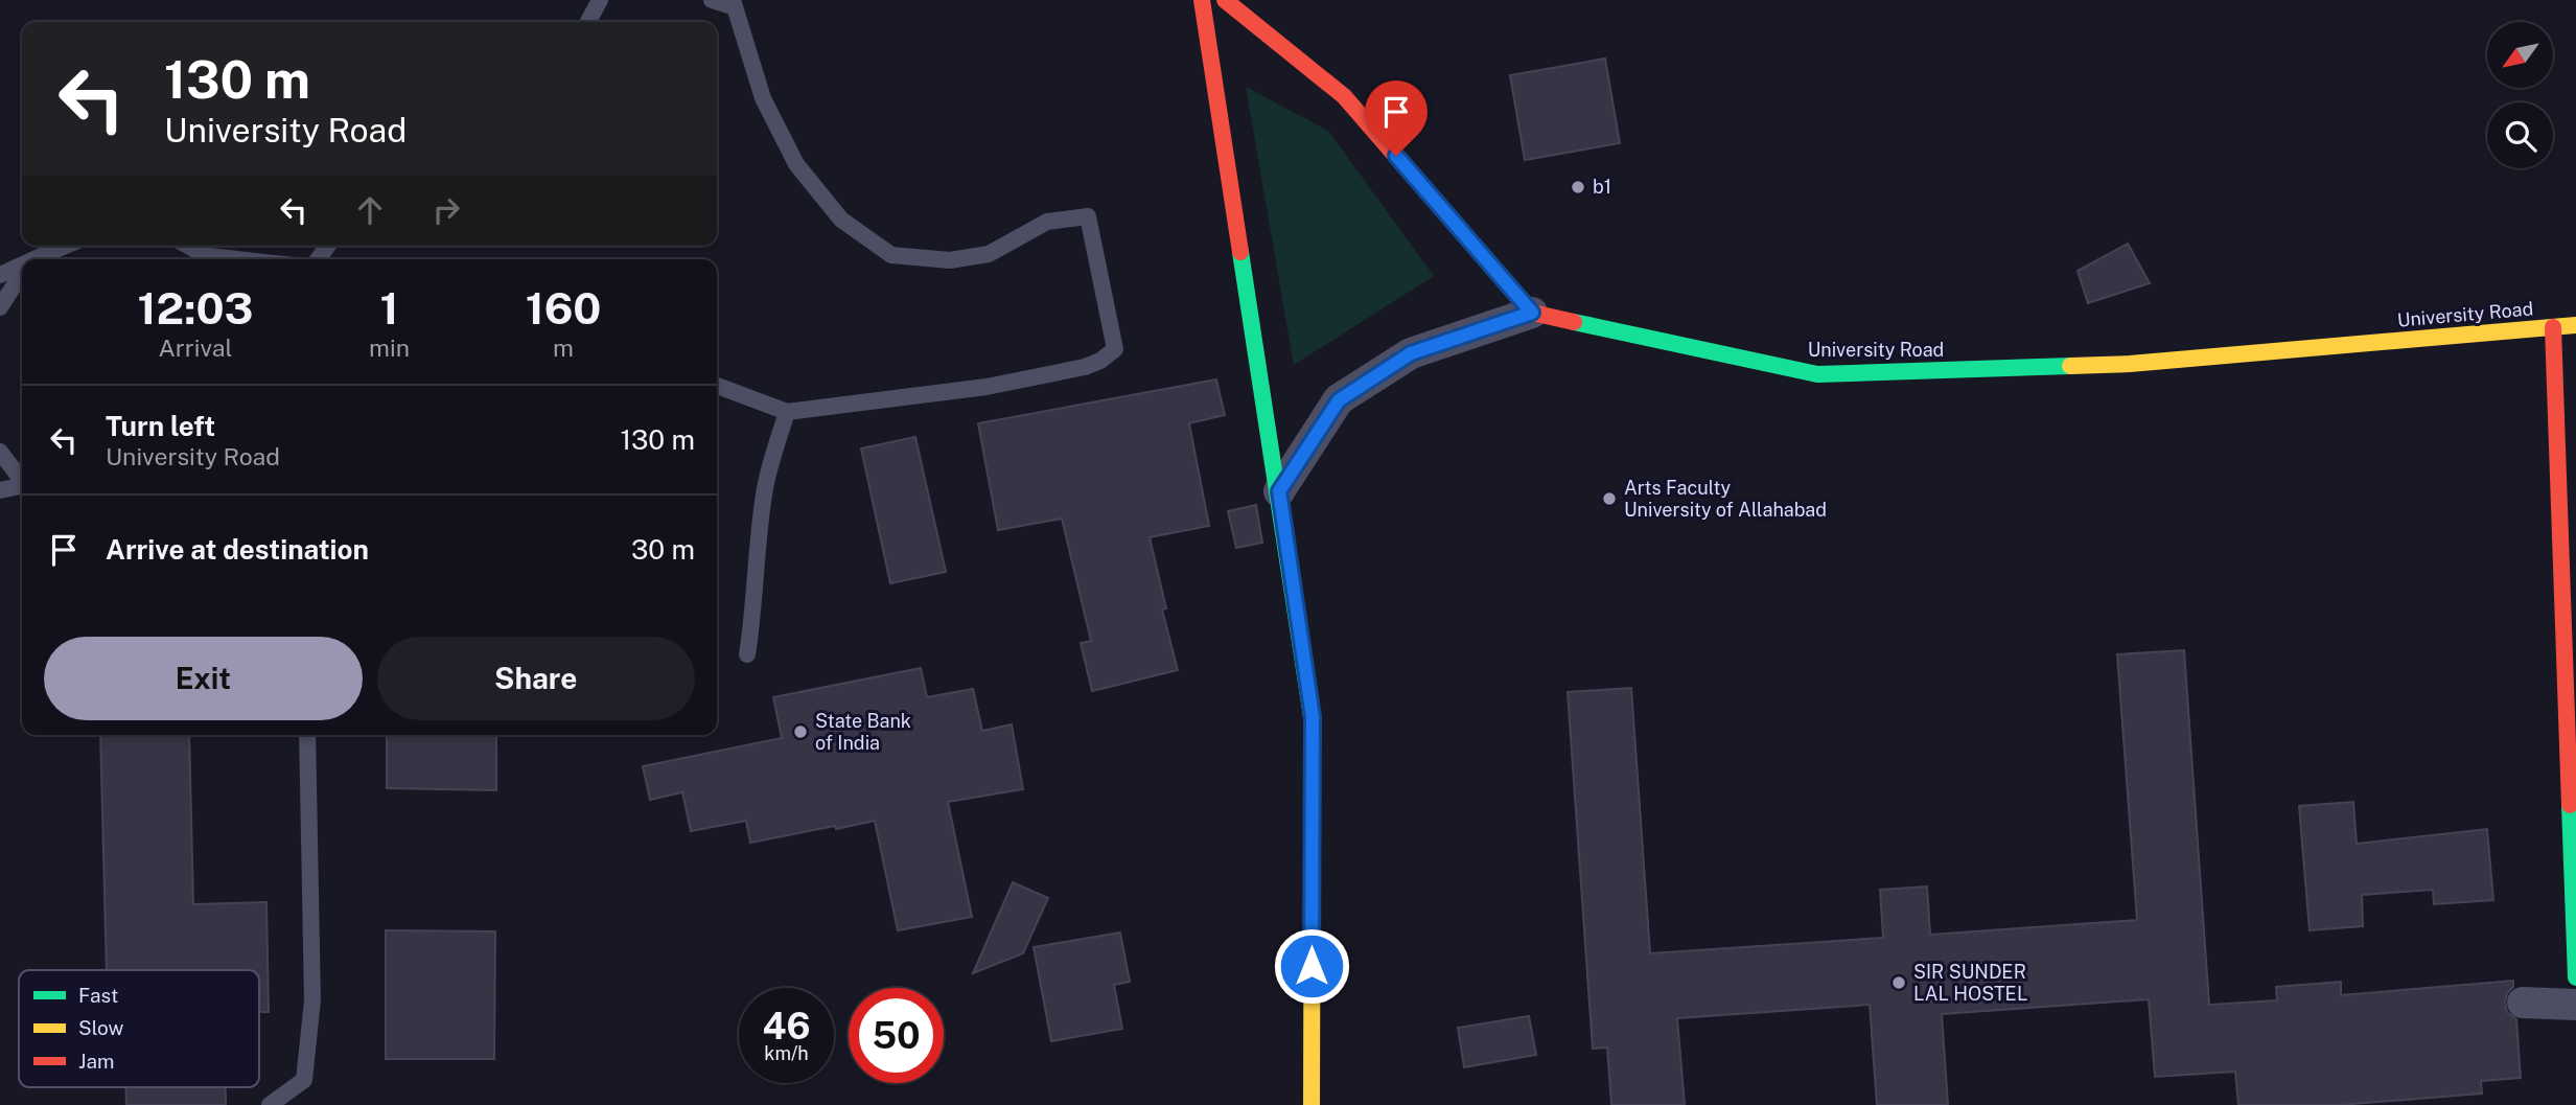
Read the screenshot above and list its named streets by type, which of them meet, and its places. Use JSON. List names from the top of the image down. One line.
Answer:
{"streets":{"street":["University Road"]},"places":["b1","Arts Faculty University of Allahabad","State Bank of India","SIR SUNDER LAL HOSTEL"],"legend":["Fast","Slow","Jam"],"north":"bottom left","page":{"turn":["130 m","University Road"],"eta":["12:03","Arrival","1","min","160","m"],"list":[{"name":"Turn left","note":"University Road","value":"130 m"},{"name":"Arrive at destination","value":"30 m"}],"buttons":["Exit","Share"],"speed":"46 km/h","limit":"50"}}
